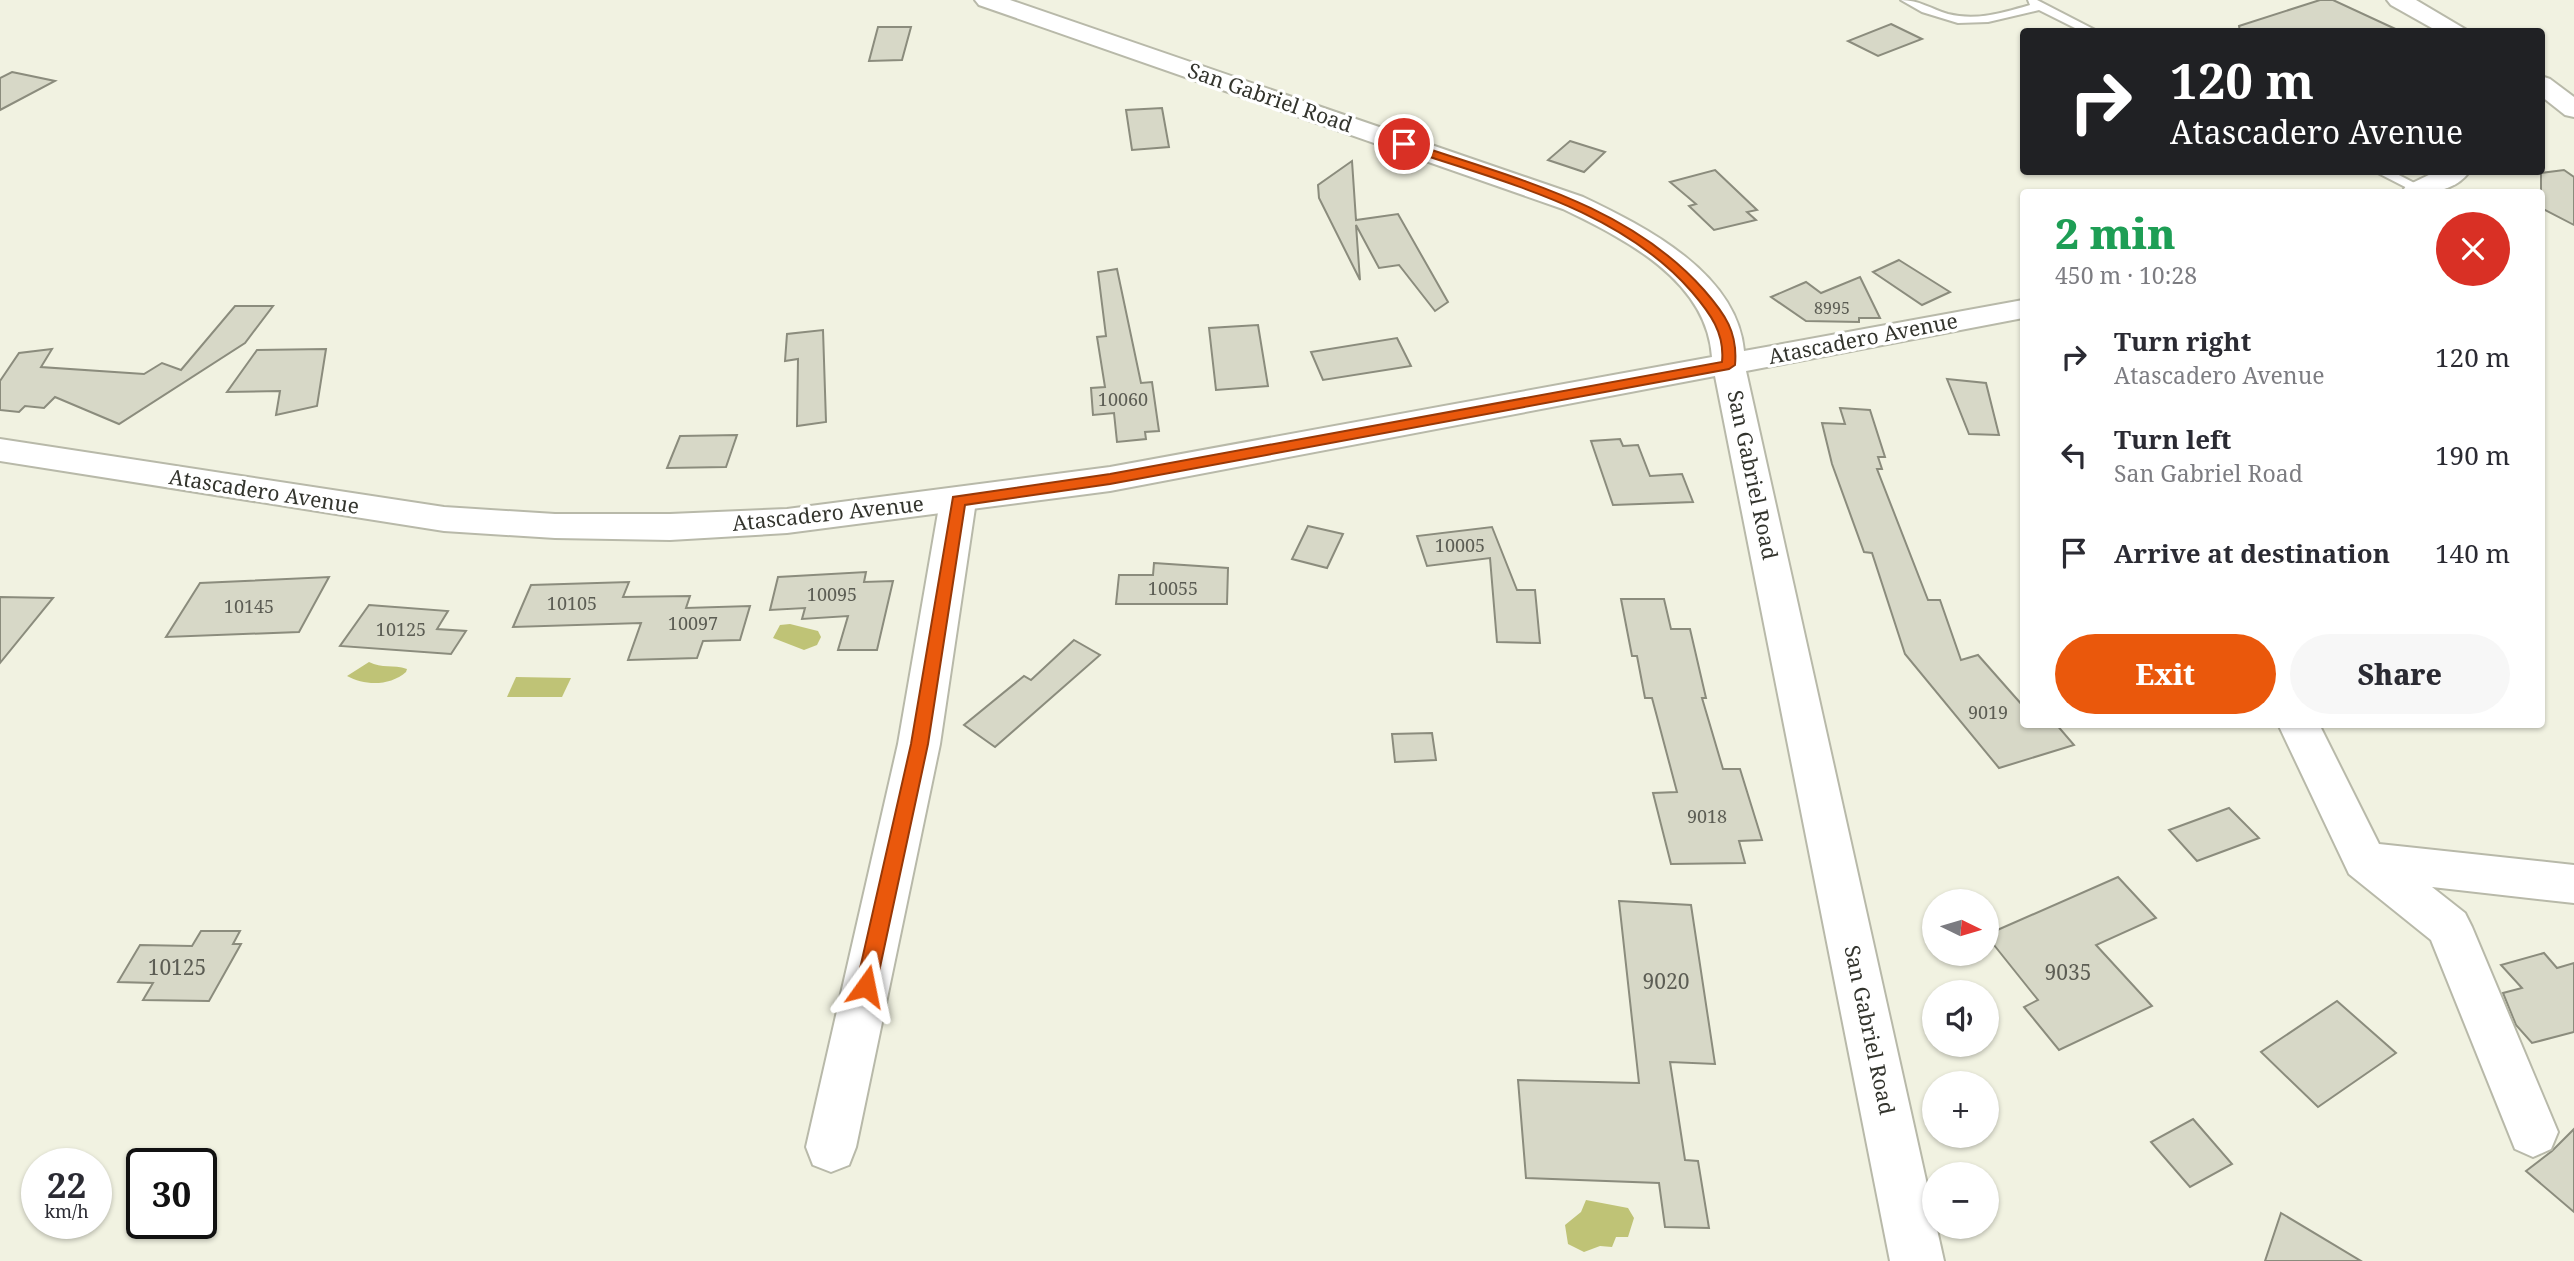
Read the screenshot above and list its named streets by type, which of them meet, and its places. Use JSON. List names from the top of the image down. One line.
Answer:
{"streets":{"street":["San Gabriel Road","Atascadero Avenue"]},"crossings":[["San Gabriel Road","Atascadero Avenue"]],"house_numbers":["8995","10060","10005","10055","10095","10105","10145","10097","10125","9019","9018","10125","9035","9020"],"north":"right","page":{"turn":["120 m","Atascadero Avenue"],"heading":["2 min","450 m · 10:28"],"list":[{"name":"Turn right","note":"Atascadero Avenue","value":"120 m"},{"name":"Turn left","note":"San Gabriel Road","value":"190 m"},{"name":"Arrive at destination","value":"140 m"}],"buttons":["Exit","Share"],"map_buttons":["+","−"],"speed":"22 km/h","limit":"30"}}
